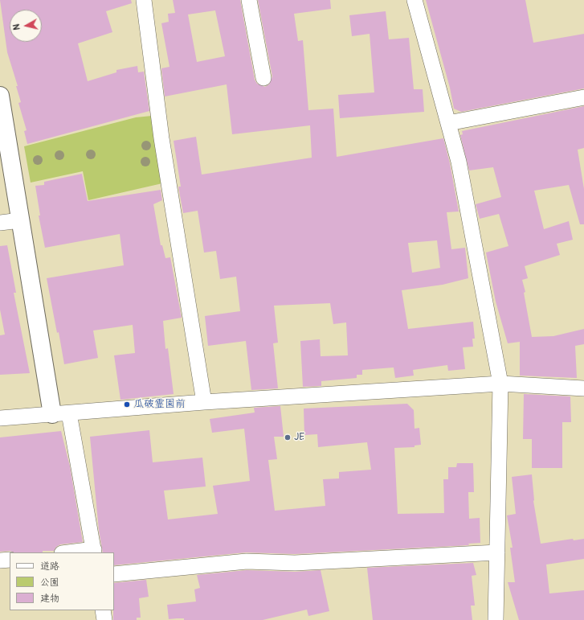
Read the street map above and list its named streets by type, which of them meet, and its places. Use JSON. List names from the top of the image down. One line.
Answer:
{"places":["瓜破霊園前","JE"],"legend":["道路","公園","建物"],"north":"left"}
